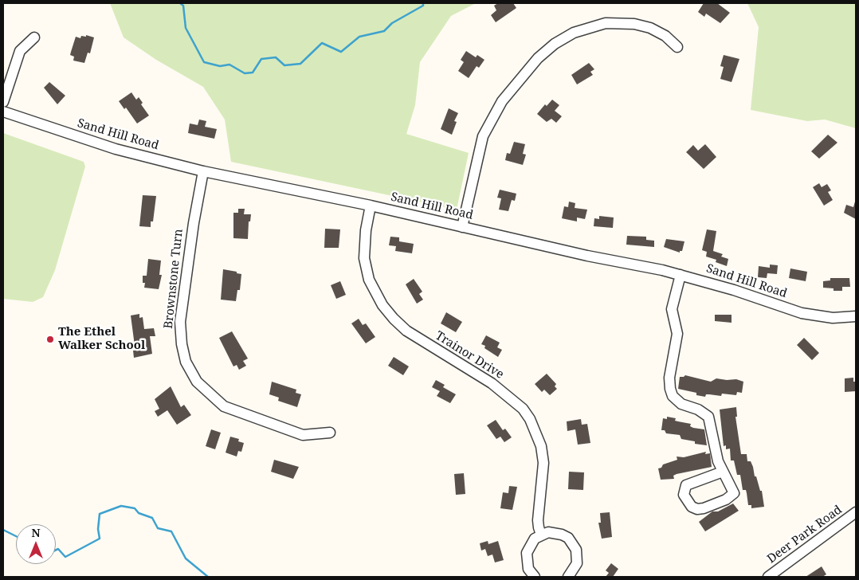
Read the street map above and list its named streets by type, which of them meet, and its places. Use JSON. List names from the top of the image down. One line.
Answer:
{"streets":{"street":["Sand Hill Road","Brownstone Turn","Trainor Drive","Deer Park Road"]},"crossings":[["Sand Hill Road","Brownstone Turn"],["Sand Hill Road","Trainor Drive"]],"places":["The Ethel Walker School"],"north":"top"}
